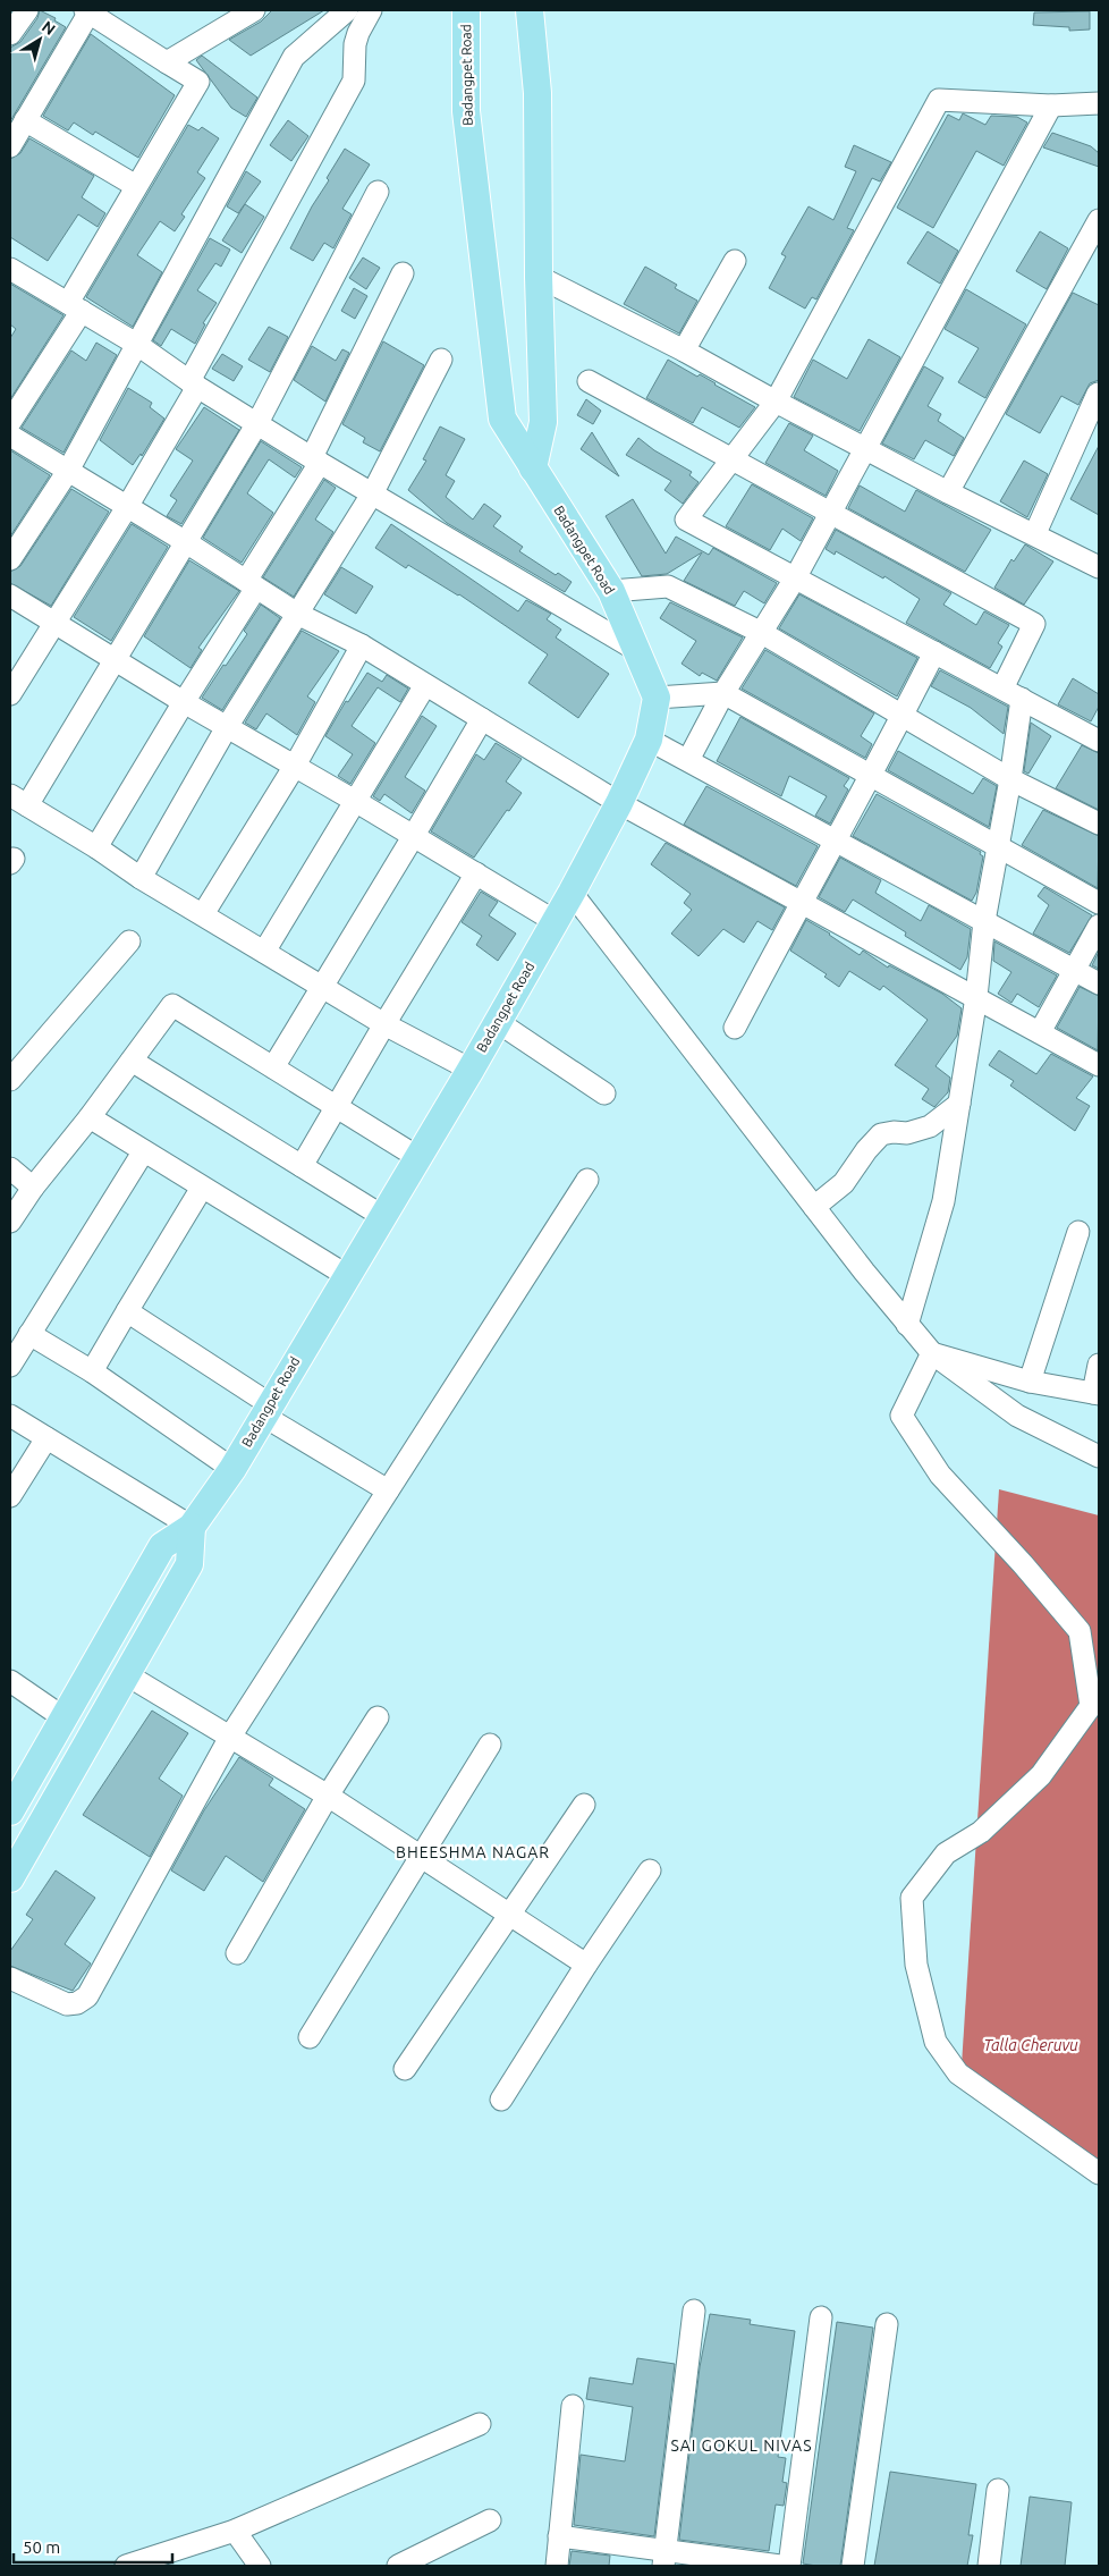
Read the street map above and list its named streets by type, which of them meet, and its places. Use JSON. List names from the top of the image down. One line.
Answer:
{"streets":{"main road":["Badangpet Road"]},"districts":["BHEESHMA NAGAR","SAI GOKUL NIVAS"],"water":["Talla Cheruvu"],"scale_bar":"50 m","north":"top right"}
